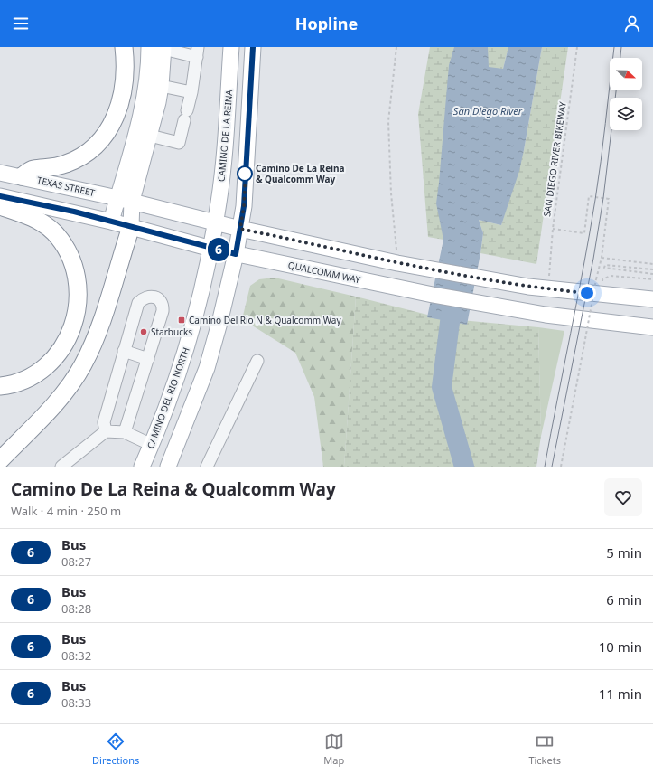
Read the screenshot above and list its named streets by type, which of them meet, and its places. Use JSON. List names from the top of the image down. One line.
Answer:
{"streets":{"main road":["CAMINO DE LA REINA","TEXAS STREET","QUALCOMM WAY","CAMINO DEL RIO NORTH"],"path":["SAN DIEGO RIVER BIKEWAY"]},"crossings":[["CAMINO DE LA REINA","CAMINO DEL RIO NORTH"],["QUALCOMM WAY","CAMINO DEL RIO NORTH"]],"water":["San Diego River"],"places":{"other":["Camino De La Reina & Qualcomm Way","Starbucks"],"transit":["Camino Del Rio N & Qualcomm Way"]},"lines":["bus line 6"],"north":"right","page":{"header":"Hopline","on_map":"6","heading":["Camino De La Reina & Qualcomm Way","Walk · 4 min · 250 m"],"list":[{"mark":"6","name":"Bus","note":"08:27","value":"5 min"},{"mark":"6","name":"Bus","note":"08:28","value":"6 min"},{"mark":"6","name":"Bus","note":"08:32","value":"10 min"},{"mark":"6","name":"Bus","note":"08:33","value":"11 min"}],"tabs":["Directions","Map","Tickets"]}}
